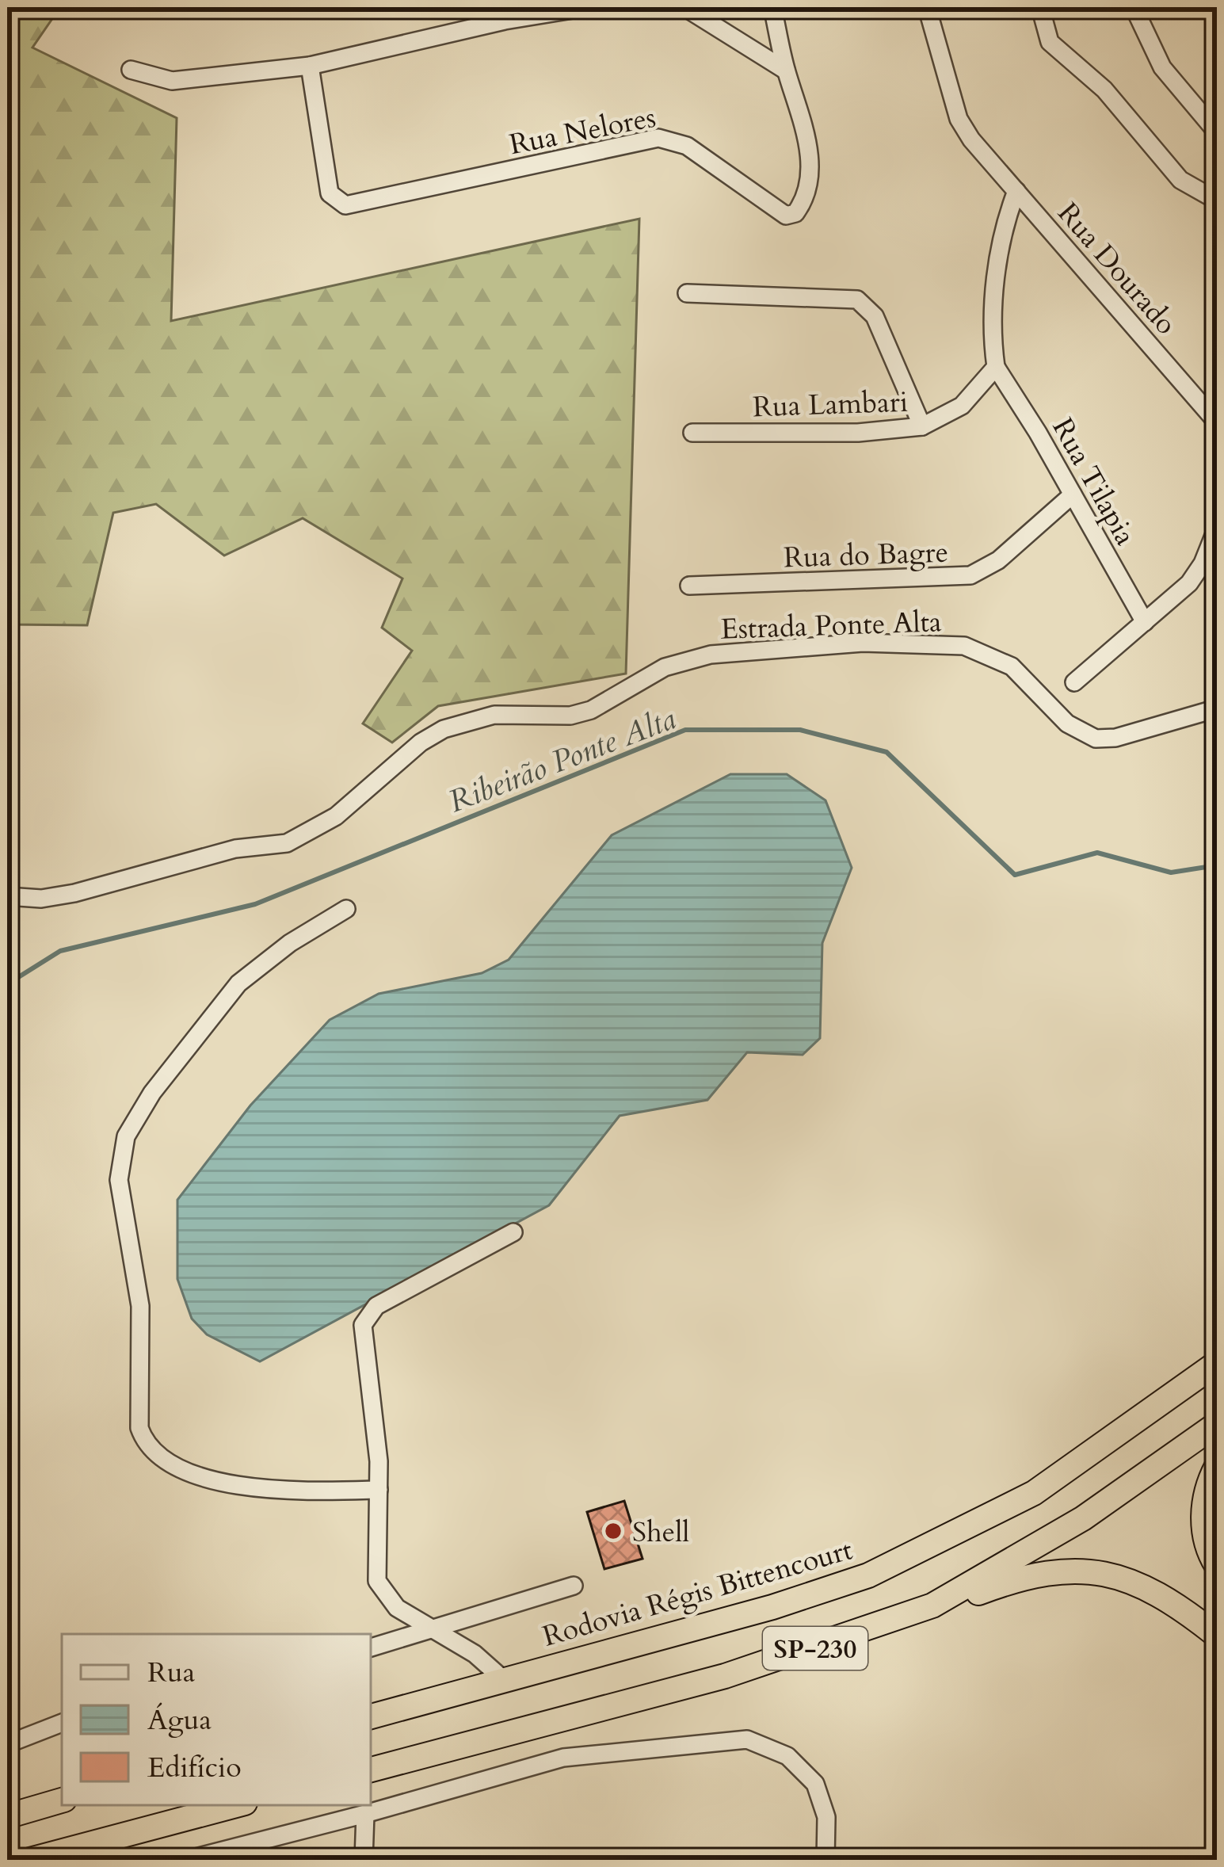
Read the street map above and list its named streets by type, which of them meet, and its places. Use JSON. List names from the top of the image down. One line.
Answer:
{"streets":{"highway":["Rodovia Régis Bittencourt","SP-230"],"street":["Rua Nelores","Rua Dourado","Rua Lambari","Rua Tilapia","Rua do Bagre","Estrada Ponte Alta"]},"crossings":[["Rua Lambari","Rua Tilapia"],["Rua Tilapia","Rua do Bagre"]],"water":["Ribeirão Ponte Alta"],"places":["Shell"],"legend":["Rua","Água","Edifício"]}
